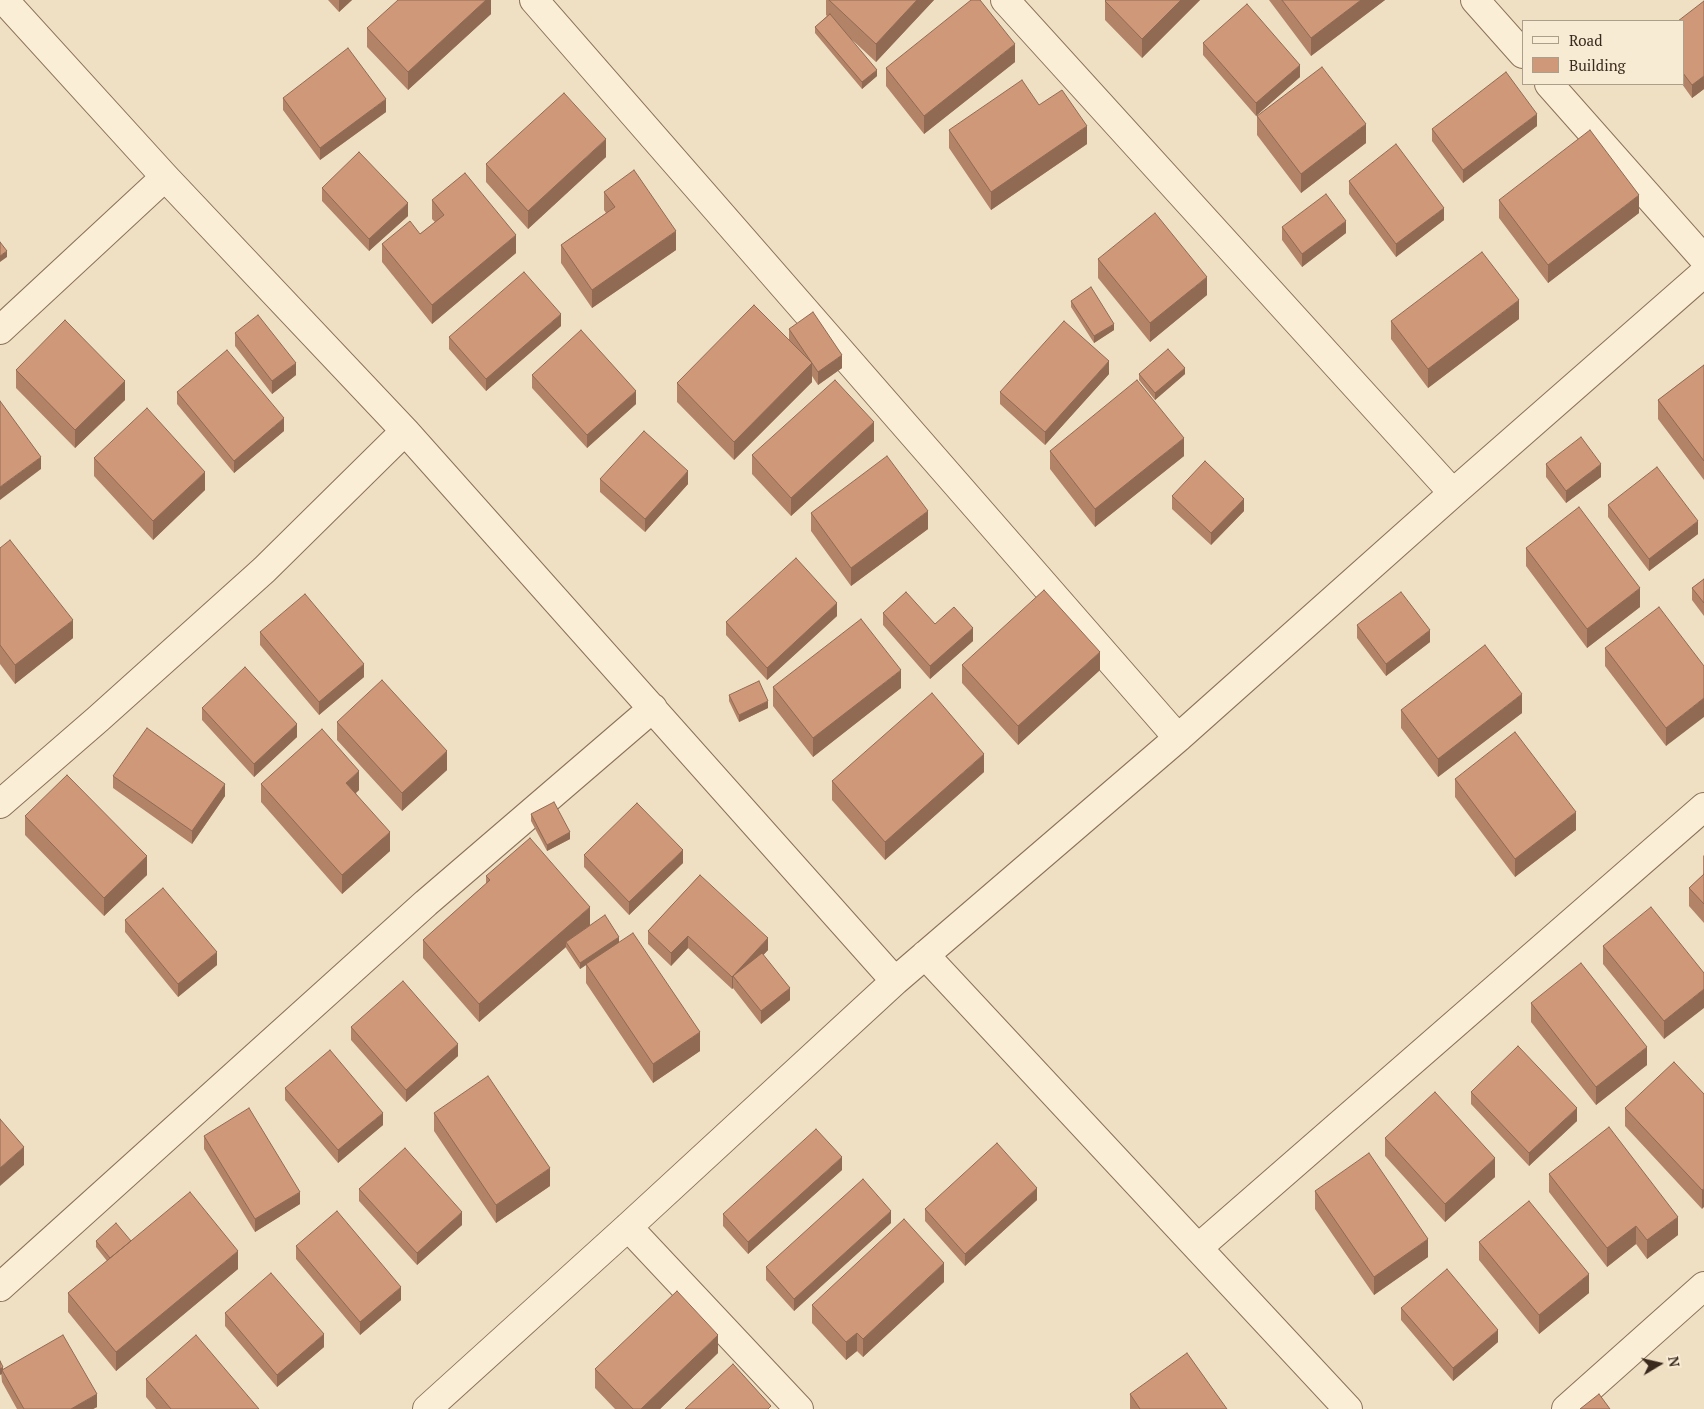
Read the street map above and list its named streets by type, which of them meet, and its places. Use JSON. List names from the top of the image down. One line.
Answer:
{"legend":["Road","Building"],"north":"right"}
